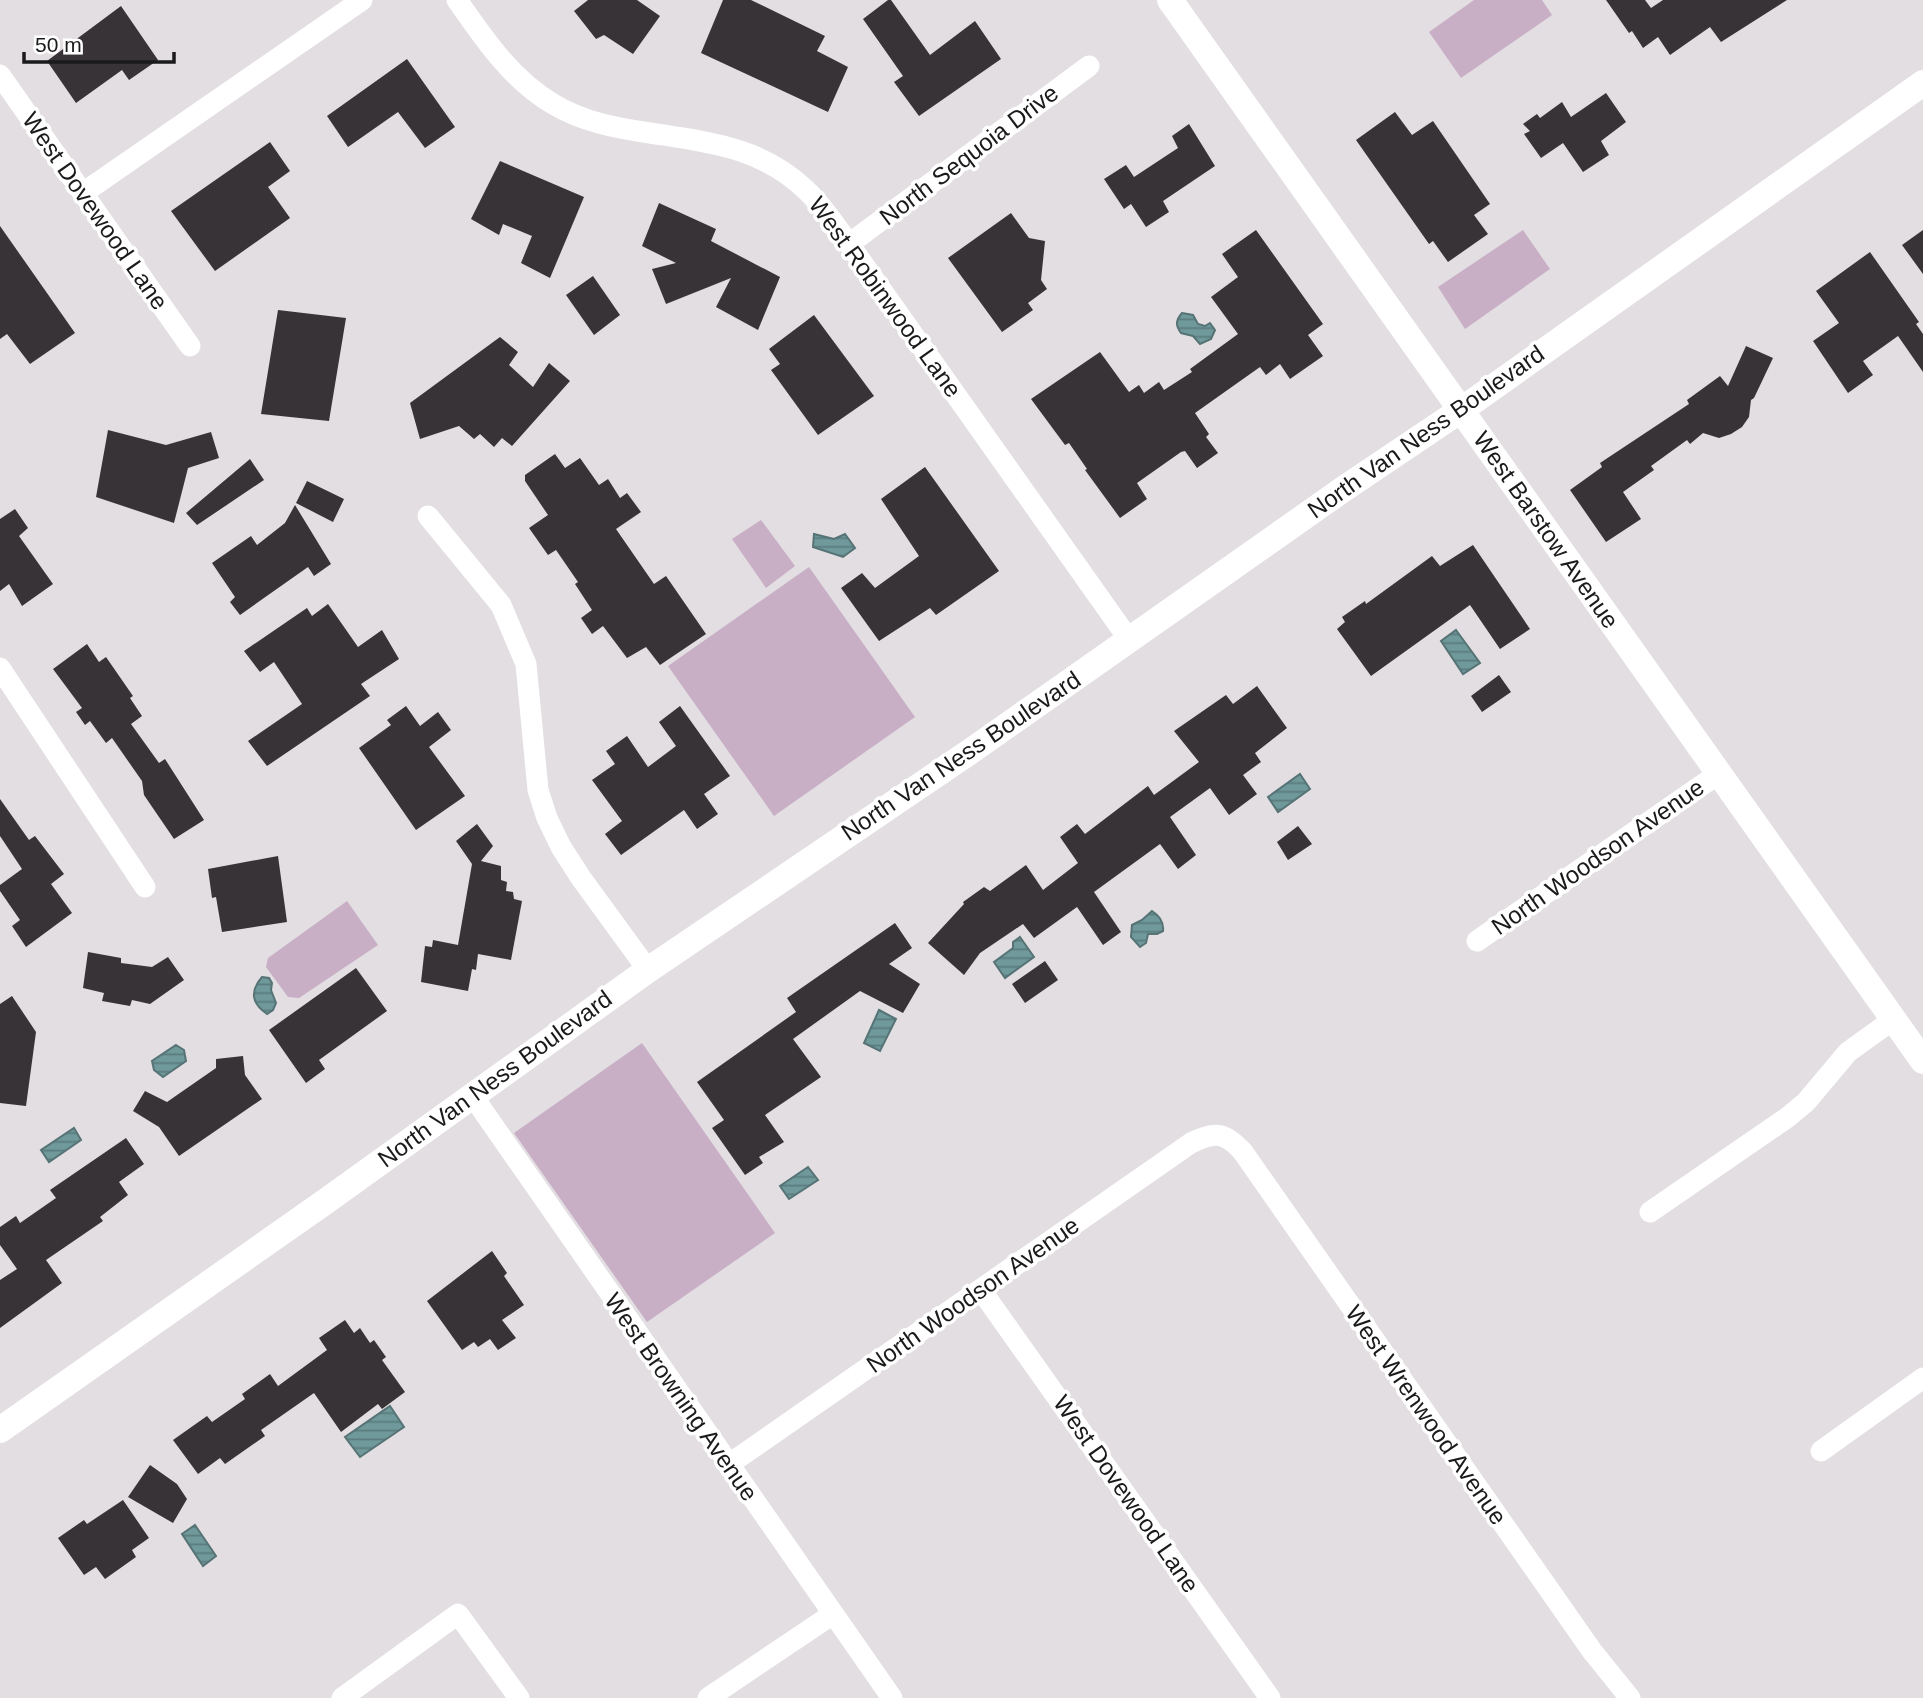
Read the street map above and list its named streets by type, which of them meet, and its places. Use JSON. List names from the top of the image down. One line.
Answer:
{"streets":{"street":["North Sequoia Drive","West Dovewood Lane","West Robinwood Lane","North Van Ness Boulevard","West Barstow Avenue","North Woodson Avenue","West Browning Avenue","West Wrenwood Avenue"]},"crossings":[["North Sequoia Drive","West Robinwood Lane"],["West Dovewood Lane","North Woodson Avenue"],["West Robinwood Lane","North Van Ness Boulevard"],["North Van Ness Boulevard","West Barstow Avenue"],["North Van Ness Boulevard","West Browning Avenue"],["West Barstow Avenue","North Woodson Avenue"],["North Woodson Avenue","West Browning Avenue"],["North Woodson Avenue","West Wrenwood Avenue"]],"scale_bar":"50 m"}
